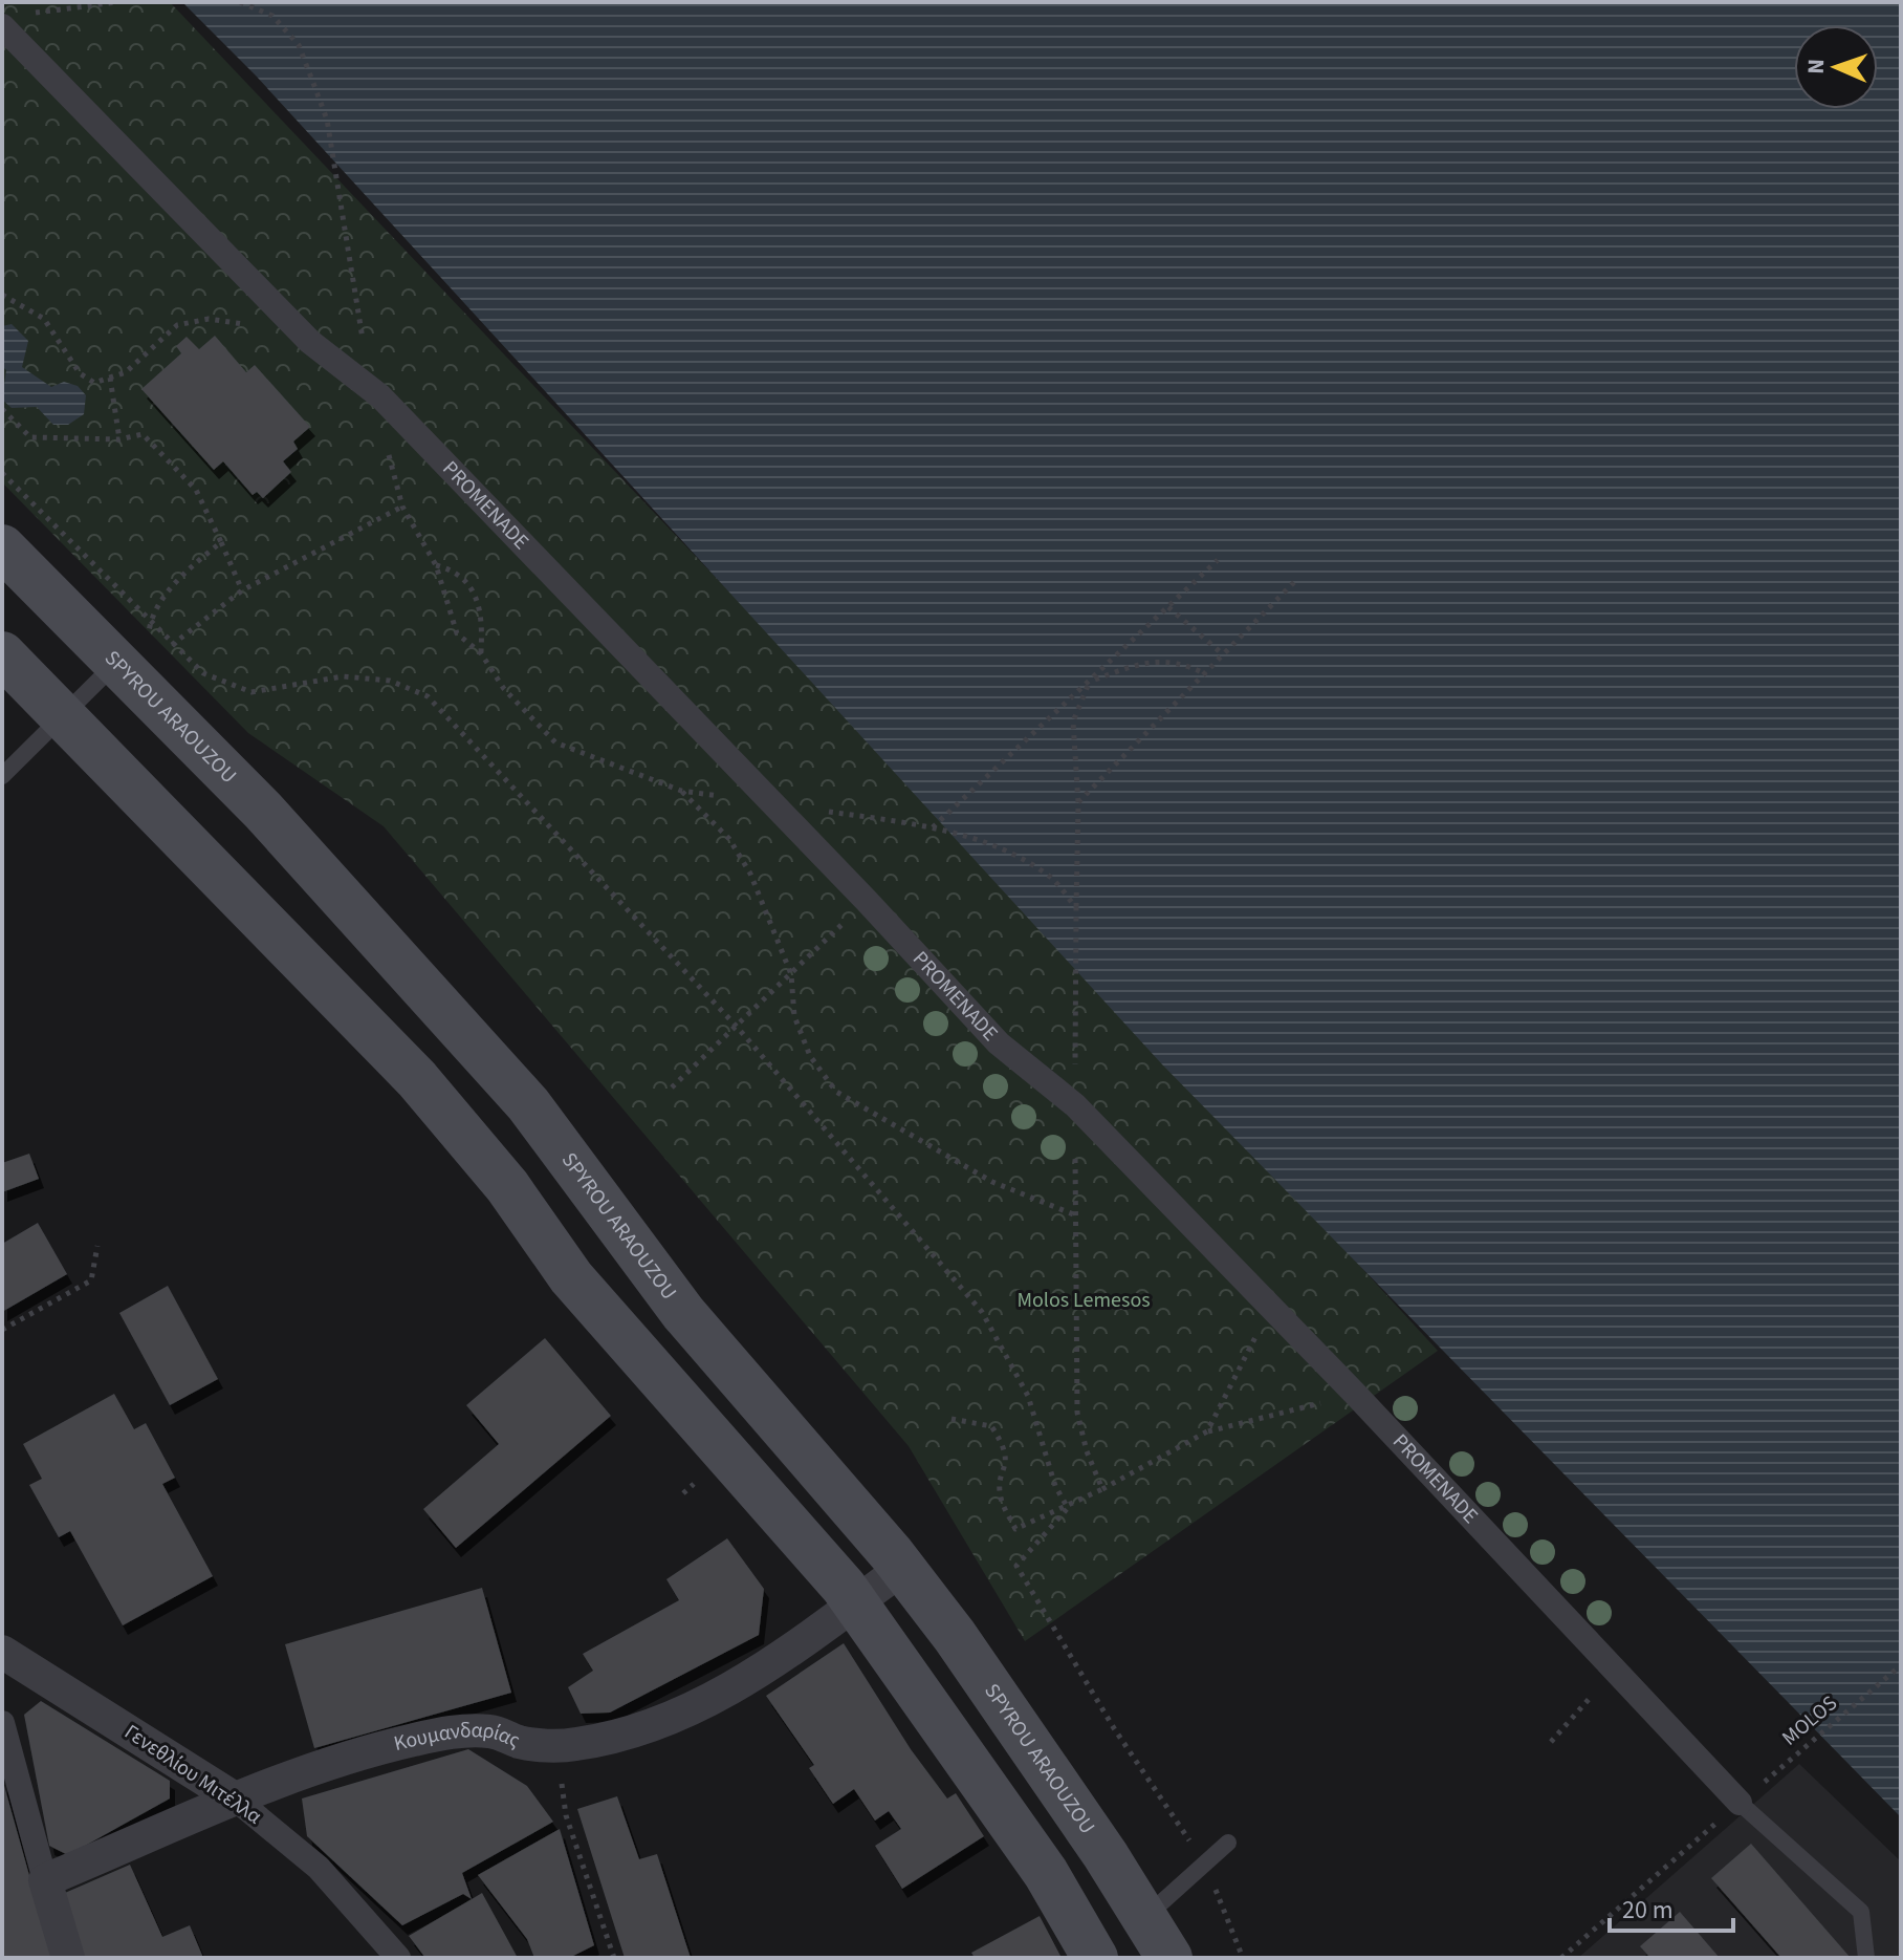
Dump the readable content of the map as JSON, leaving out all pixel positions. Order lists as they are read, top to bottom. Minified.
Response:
{"streets":{"main road":["SPYROU ARAOUZOU"],"street":["PROMENADE","Κουμανδαρίας","Γενεθλίου Μιτέλλα"],"path":["MOLOS"]},"crossings":[["PROMENADE","MOLOS"],["SPYROU ARAOUZOU","Κουμανδαρίας"],["Κουμανδαρίας","Γενεθλίου Μιτέλλα"]],"parks":["Molos Lemesos"],"scale_bar":"20 m","north":"left"}
